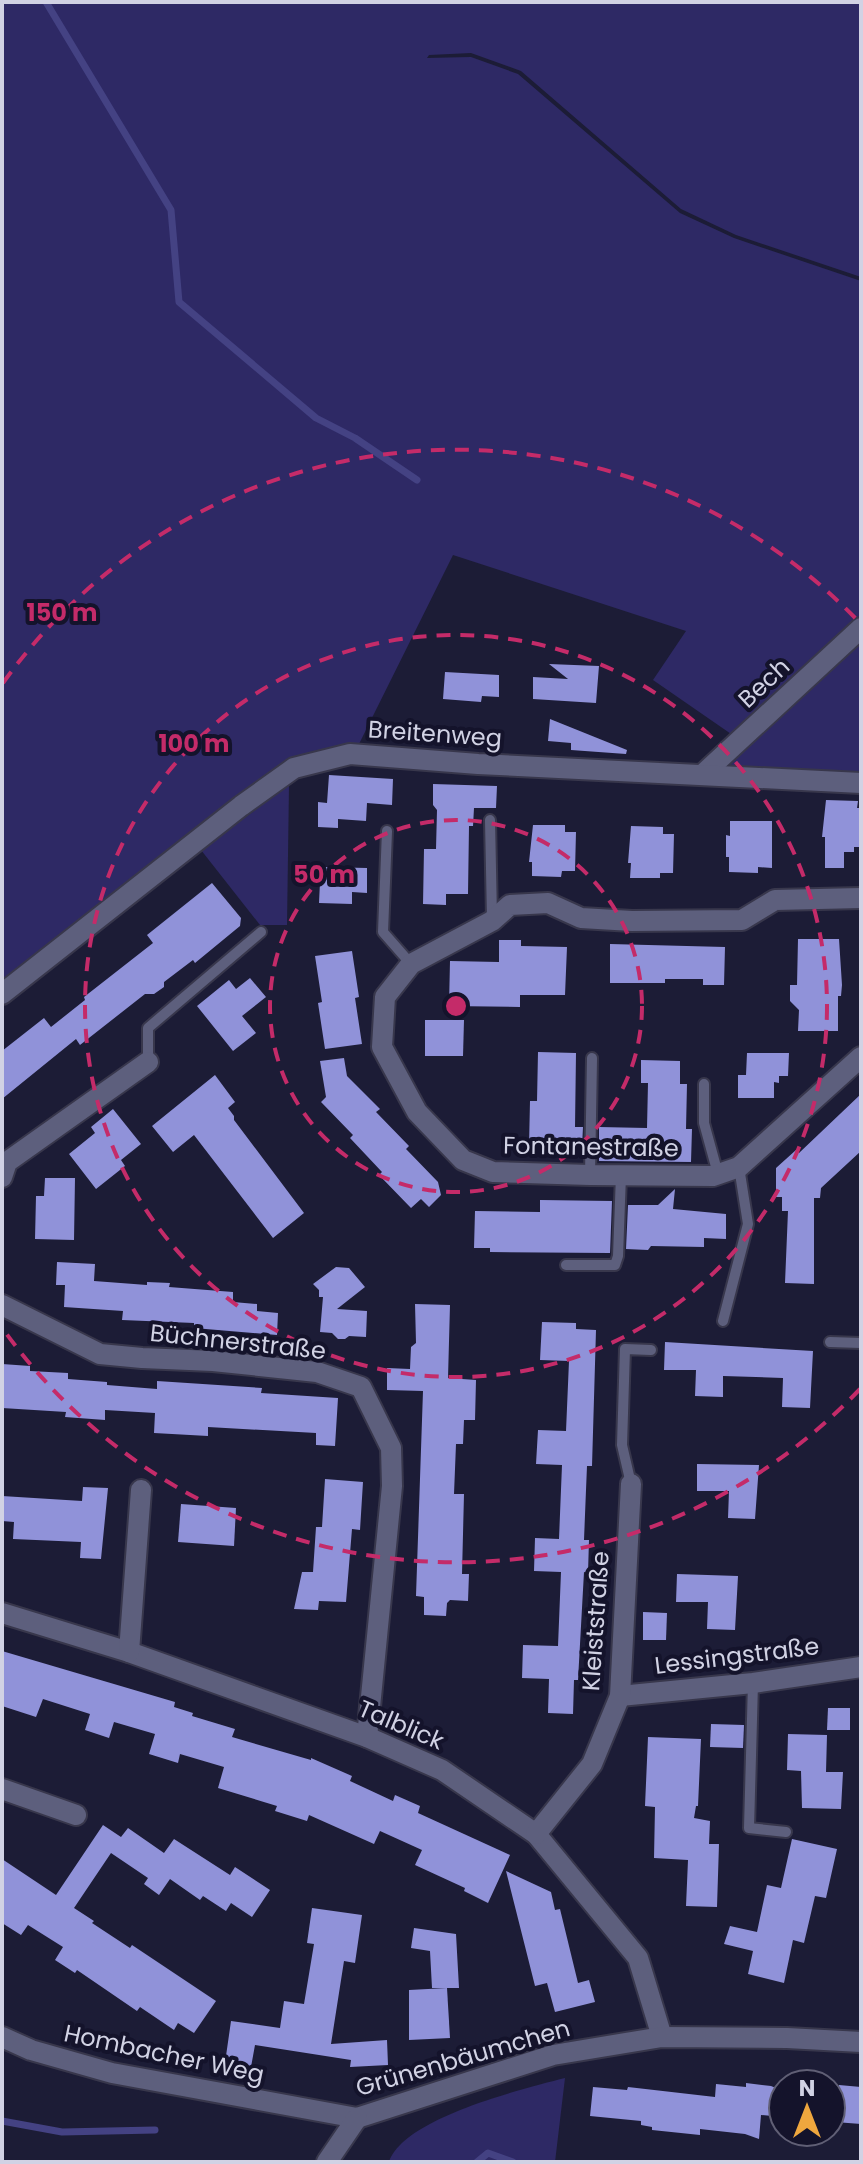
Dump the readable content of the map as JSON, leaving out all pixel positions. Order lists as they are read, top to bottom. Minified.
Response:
{"streets":{"street":["Bech","Breitenweg","Fontanestraße","Büchnerstraße","Kleiststraße","Lessingstraße","Talblick","Hombacher Weg","Grünenbäumchen"]},"crossings":[["Bech","Breitenweg"],["Büchnerstraße","Talblick"],["Kleiststraße","Lessingstraße"],["Kleiststraße","Talblick"],["Talblick","Grünenbäumchen"],["Hombacher Weg","Grünenbäumchen"]],"north":"top","rings":["150 m","100 m","50 m"]}
